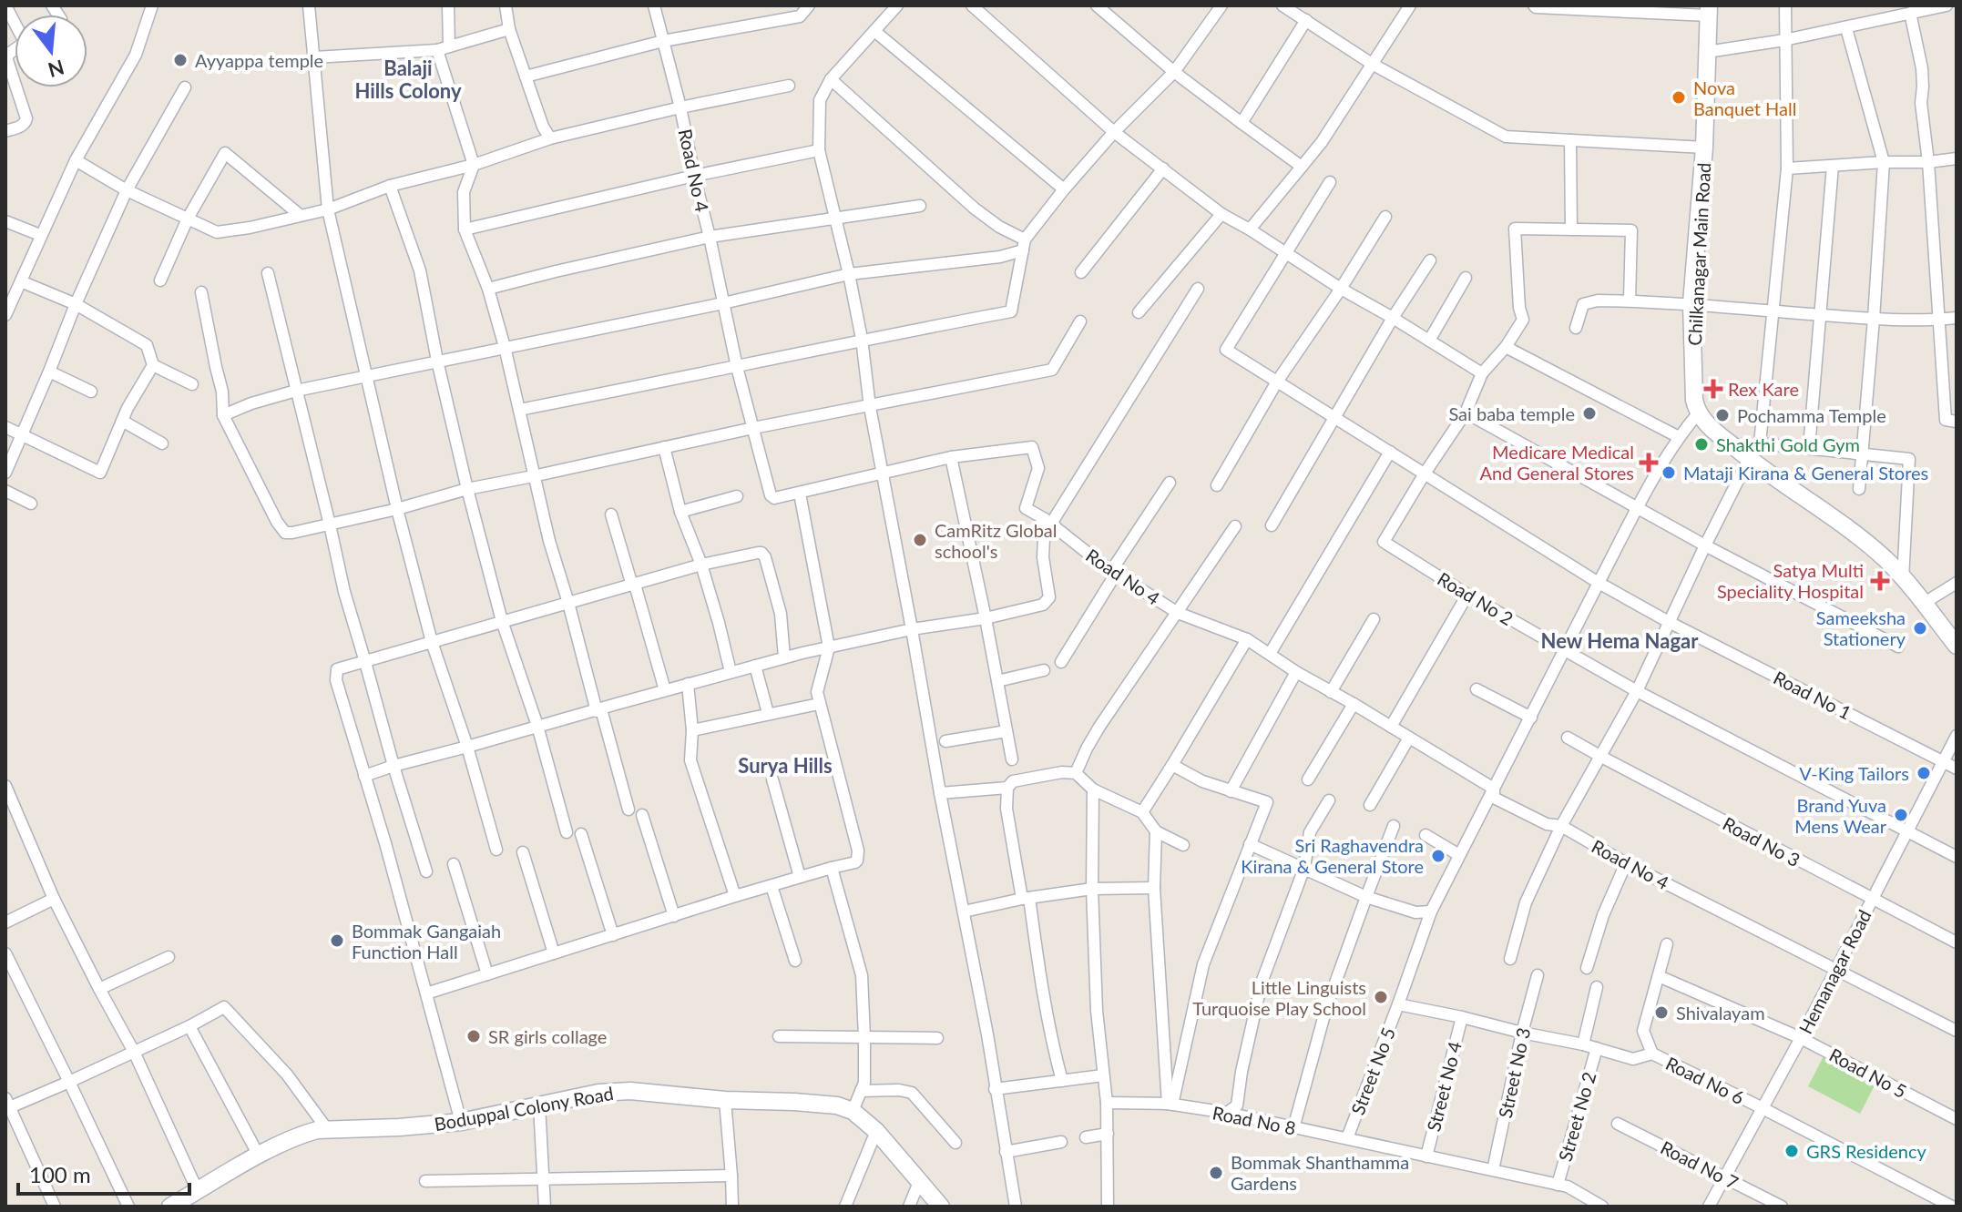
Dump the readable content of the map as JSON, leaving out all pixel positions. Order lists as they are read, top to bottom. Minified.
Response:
{"streets":{"street":["Road No 4","Chilkanagar Main Road","Road No 2","Road No 1","Road No 3","Hemanagar Road","Street No 5","Street No 3","Road No 5","Road No 6","Street No 4","Boduppal Colony Road","Street No 2","Road No 8","Road No 7"]},"crossings":[["Road No 4","Hemanagar Road"],["Road No 4","Street No 5"],["Chilkanagar Main Road","Street No 5"],["Road No 2","Road No 1"],["Road No 2","Hemanagar Road"],["Road No 2","Street No 5"],["Road No 1","Hemanagar Road"],["Road No 1","Street No 5"],["Road No 3","Hemanagar Road"],["Hemanagar Road","Road No 5"],["Hemanagar Road","Road No 6"],["Hemanagar Road","Road No 7"],["Street No 5","Road No 6"],["Street No 5","Road No 8"],["Street No 3","Road No 6"],["Street No 3","Road No 8"],["Road No 6","Street No 4"],["Road No 6","Street No 2"],["Street No 4","Road No 8"],["Street No 2","Road No 8"]],"districts":["Balaji Hills Colony","New Hema Nagar","Surya Hills"],"places":{"other":["Ayyappa temple","Nova Banquet Hall","Sai baba temple","Pochamma Temple","Shakthi Gold Gym","Mataji Kirana & General Stores","CamRitz Global school's","Sameeksha Stationery","V-King Tailors","Brand Yuva Mens Wear","Sri Raghavendra Kirana & General Store","Bommak Gangaiah Function Hall","Little Linguists Turquoise Play School","Shivalayam","SR girls collage","GRS Residency","Bommak Shanthamma Gardens"],"health":["Rex Kare","Medicare Medical And General Stores","Satya Multi Speciality Hospital"]},"scale_bar":"100 m","north":"bottom"}
